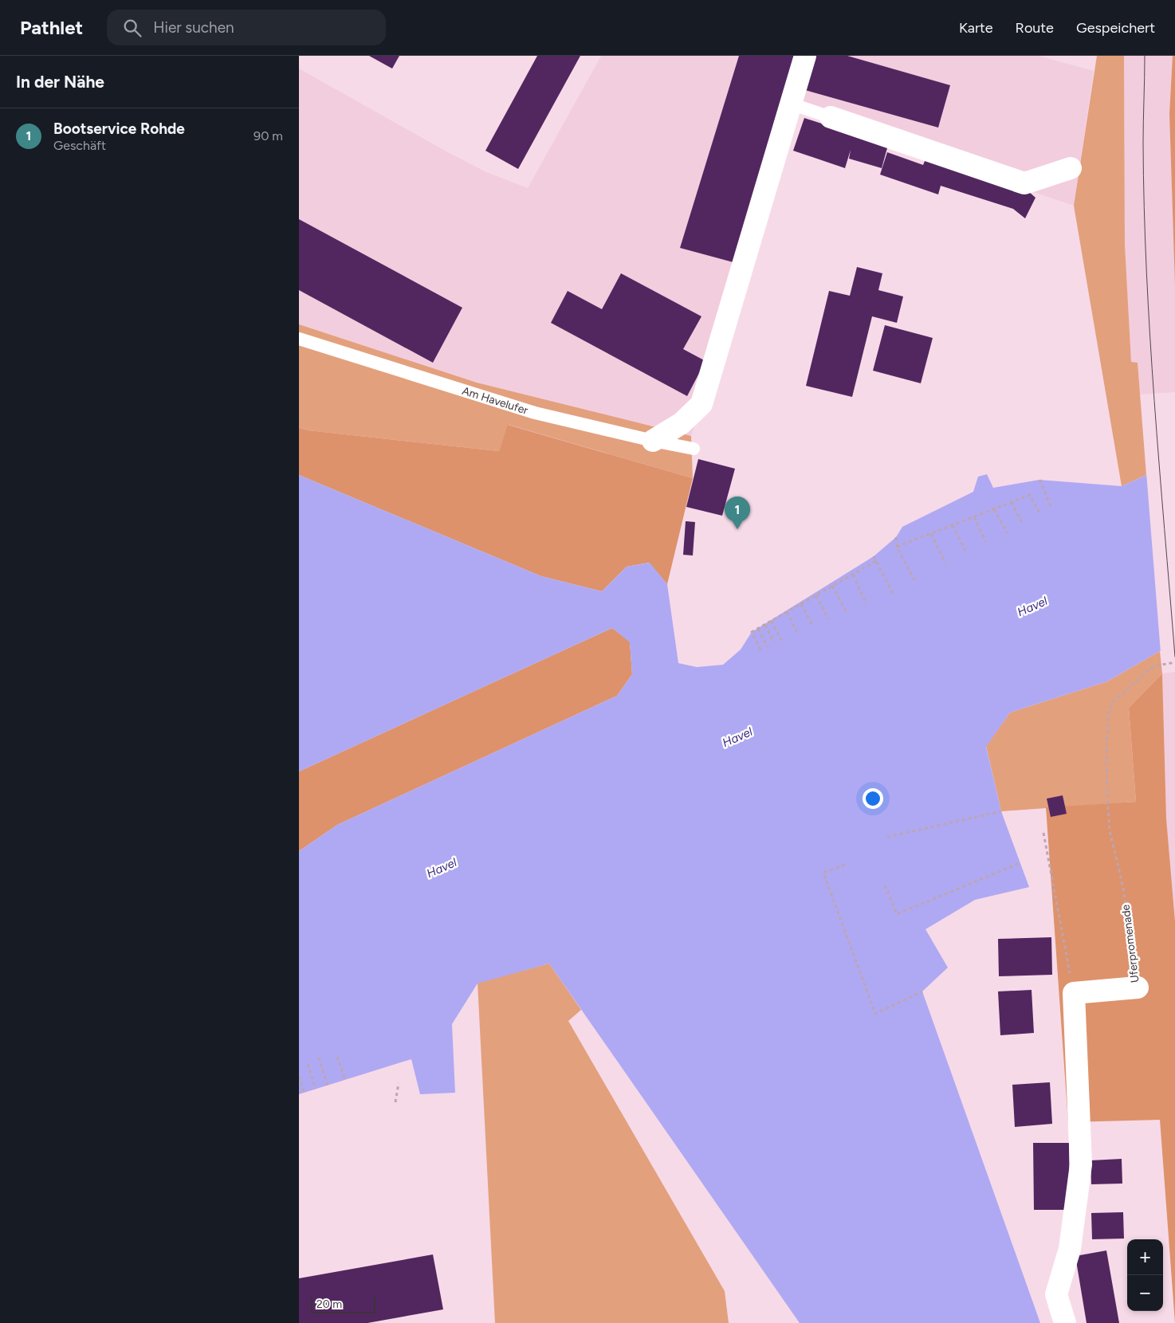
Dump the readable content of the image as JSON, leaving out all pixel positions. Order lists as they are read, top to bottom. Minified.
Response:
{"streets":{"street":["Uferpromenade"],"lane":["Am Havelufer"]},"water":["Havel"],"scale_bar":"20 m","page":{"header":"Pathlet","search":"Hier suchen","nav":["Karte","Route","Gespeichert"],"heading":"In der Nähe","list":[{"mark":"1","name":"Bootservice Rohde","note":"Geschäft","value":"90 m"}],"pins":"1","map_buttons":["+","−"],"scale":"20 m"}}
